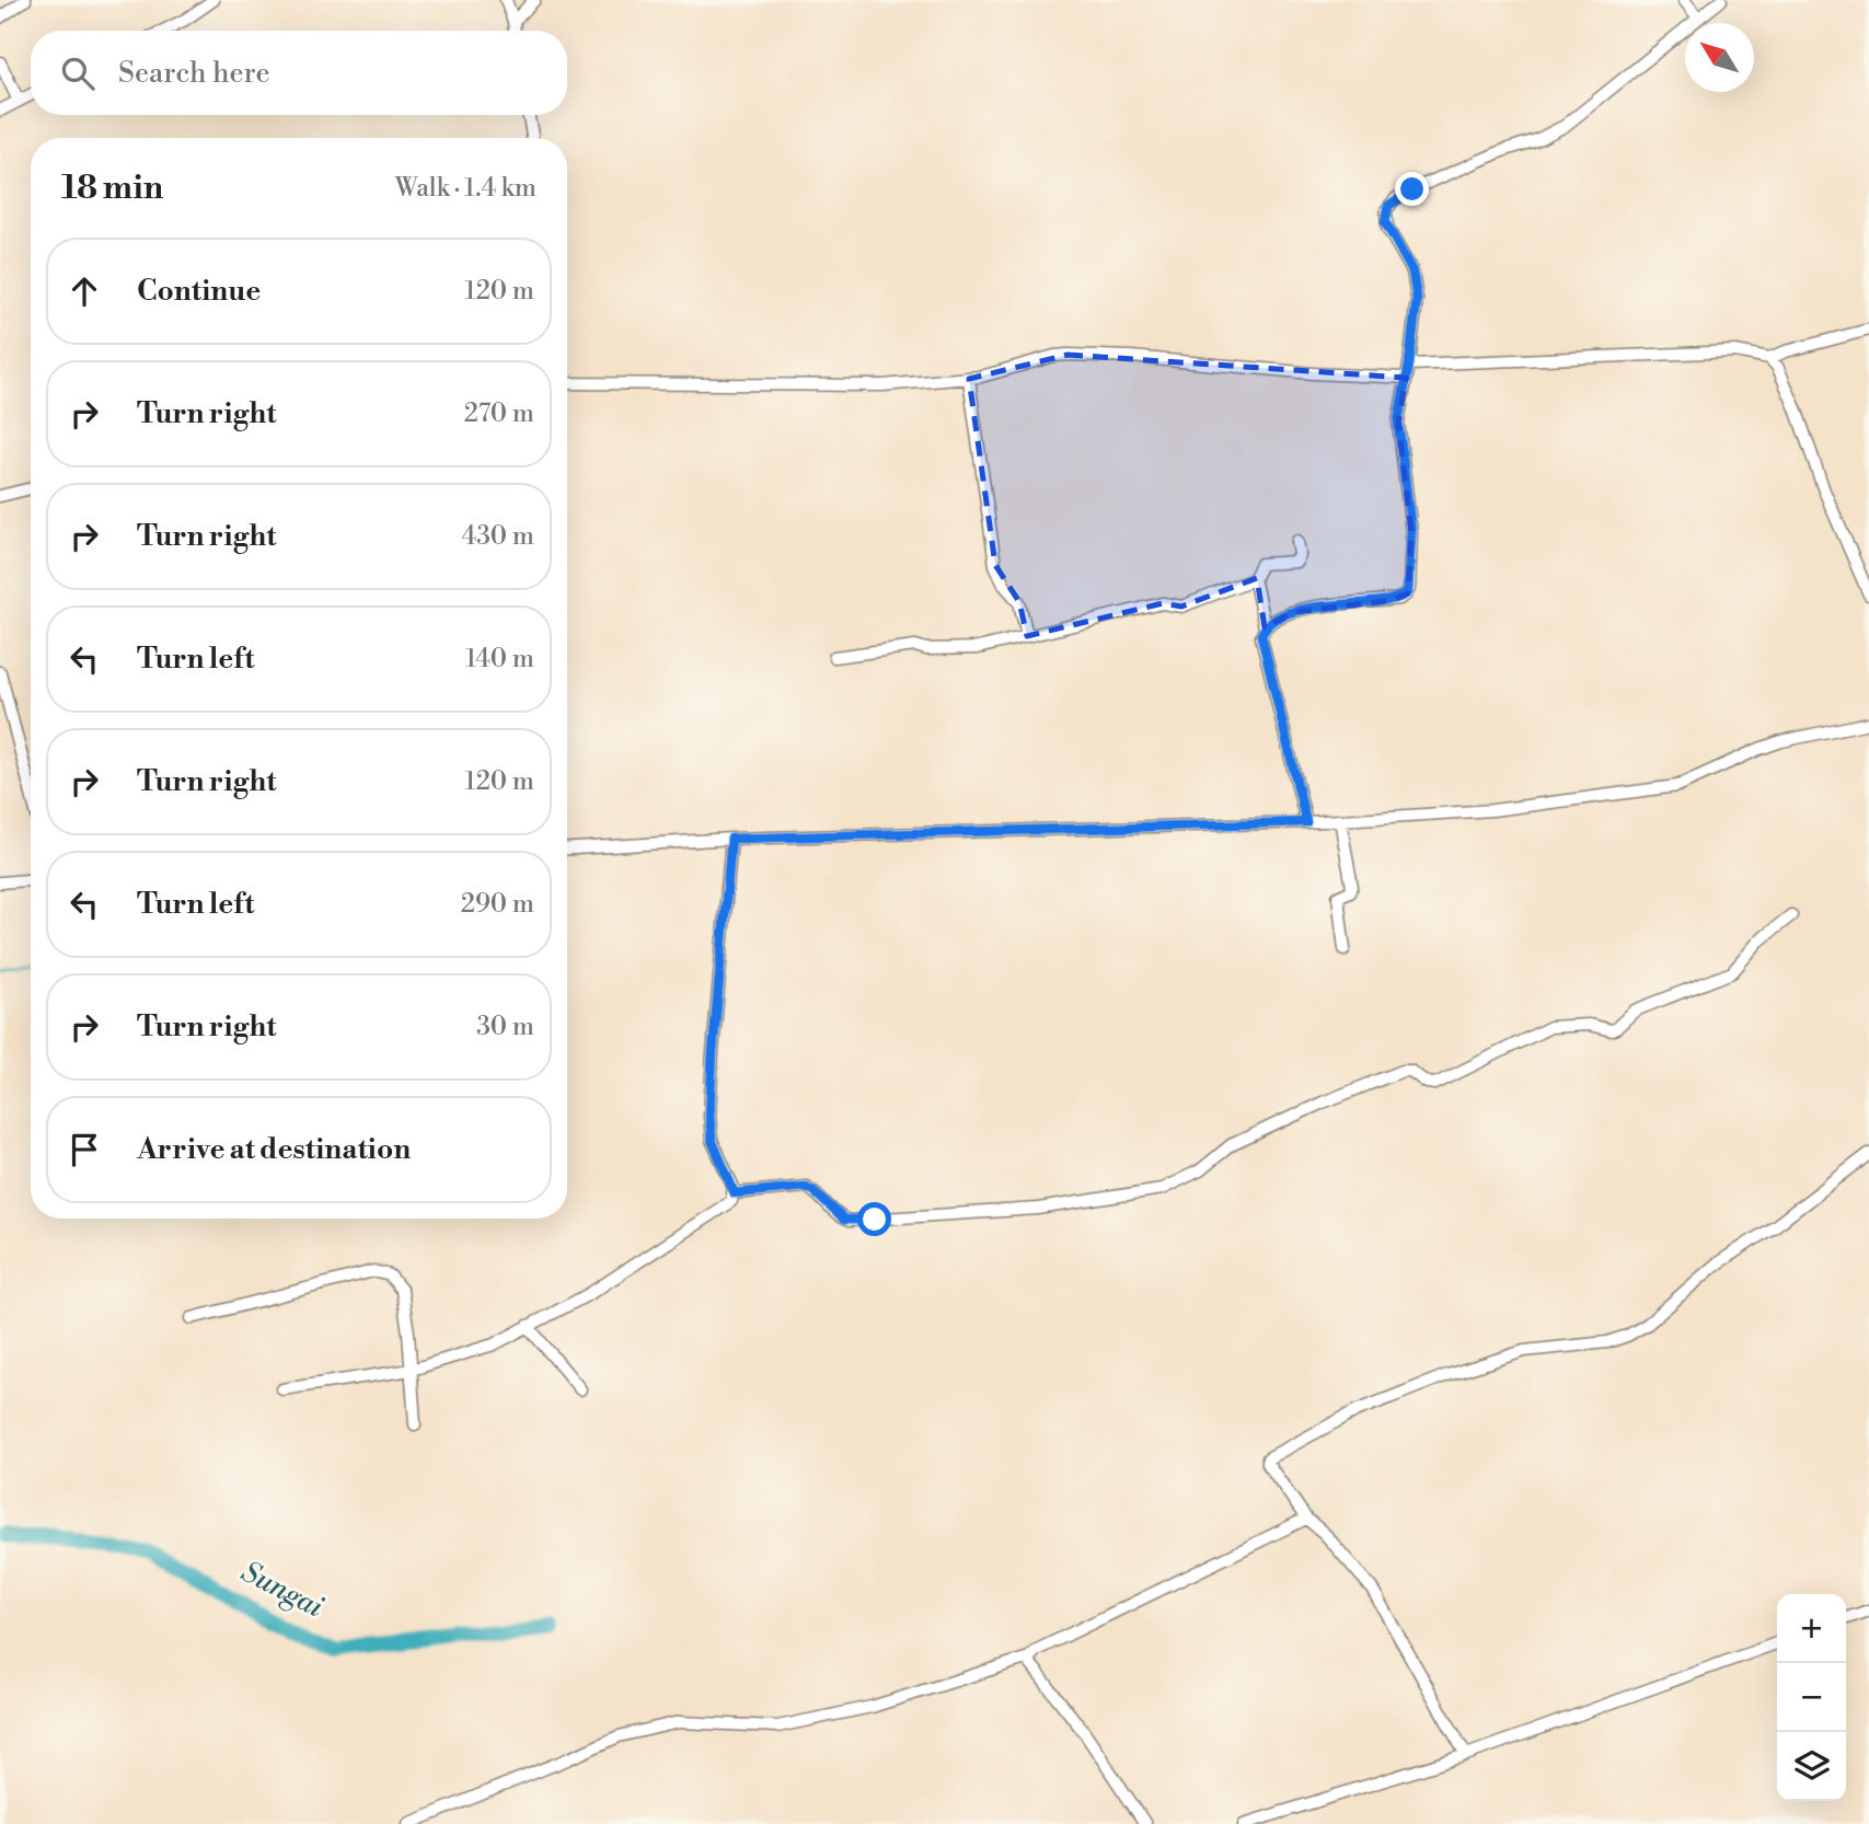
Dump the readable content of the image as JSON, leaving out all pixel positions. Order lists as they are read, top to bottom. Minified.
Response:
{"water":["Sungai"],"north":"top left","page":{"search":"Search here","heading":["18 min","Walk · 1.4 km"],"list":[["Continue","120 m"],["Turn right","270 m"],["Turn right","430 m"],["Turn left","140 m"],["Turn right","120 m"],["Turn left","290 m"],["Turn right","30 m"],"Arrive at destination"],"map_buttons":["+","−"]}}
